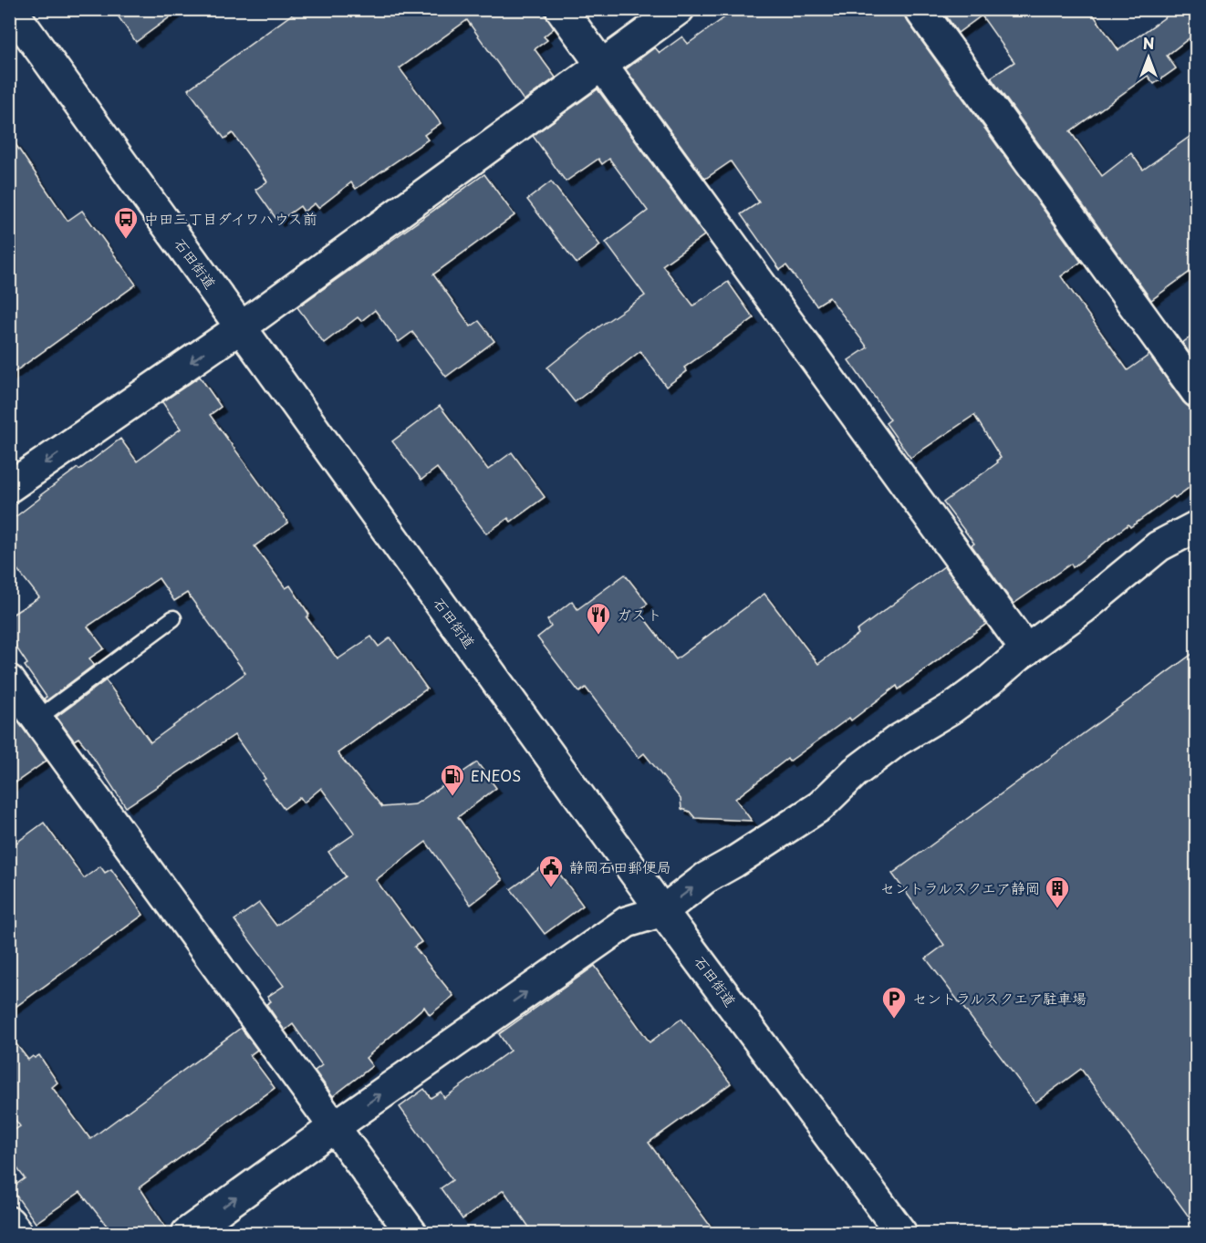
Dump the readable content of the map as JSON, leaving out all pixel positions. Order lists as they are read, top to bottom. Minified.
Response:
{"streets":{"street":["石田街道"]},"places":{"bus stop":["中田三丁目ダイワハウス前"],"restaurant":["ガスト"],"fuel station":["ENEOS"],"public building":["静岡石田郵便局"],"building":["セントラルスクエア静岡"],"parking":["セントラルスクエア駐車場"]},"north":"top"}
